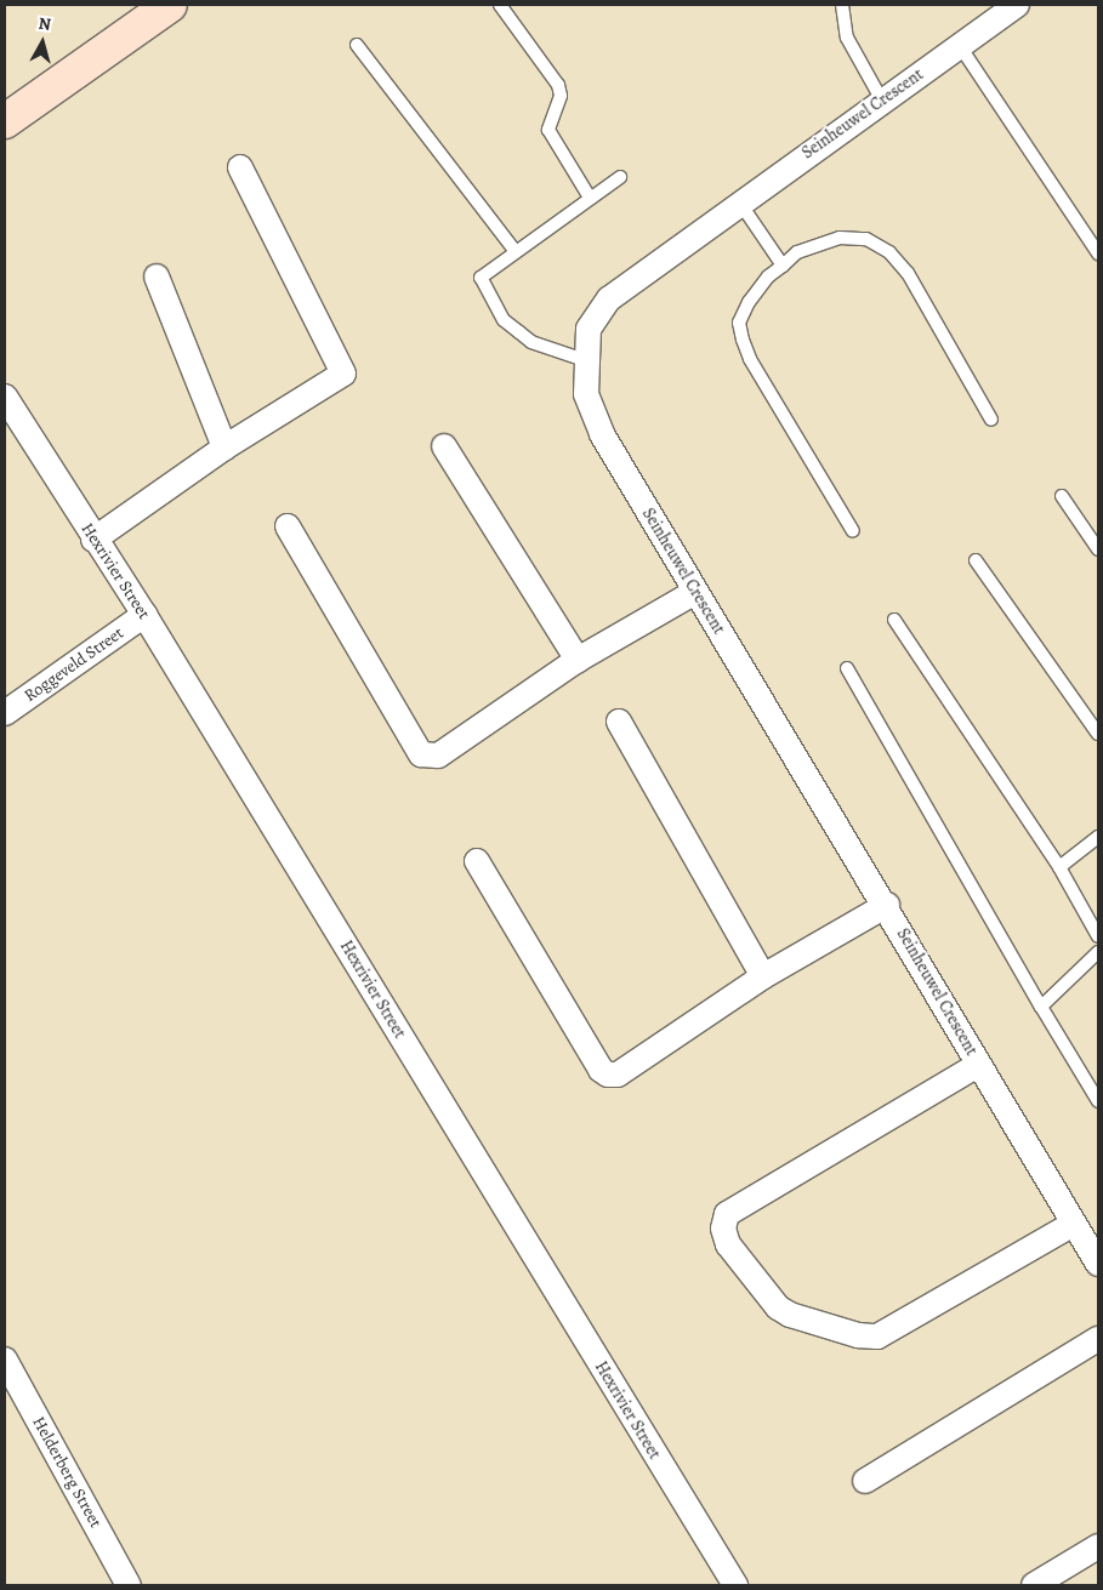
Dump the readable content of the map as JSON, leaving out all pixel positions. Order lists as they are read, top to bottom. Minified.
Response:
{"streets":{"street":["Seinheuwel Crescent","Hexrivier Street","Roggeveld Street","Helderberg Street"]},"crossings":[["Hexrivier Street","Roggeveld Street"]],"north":"top"}
